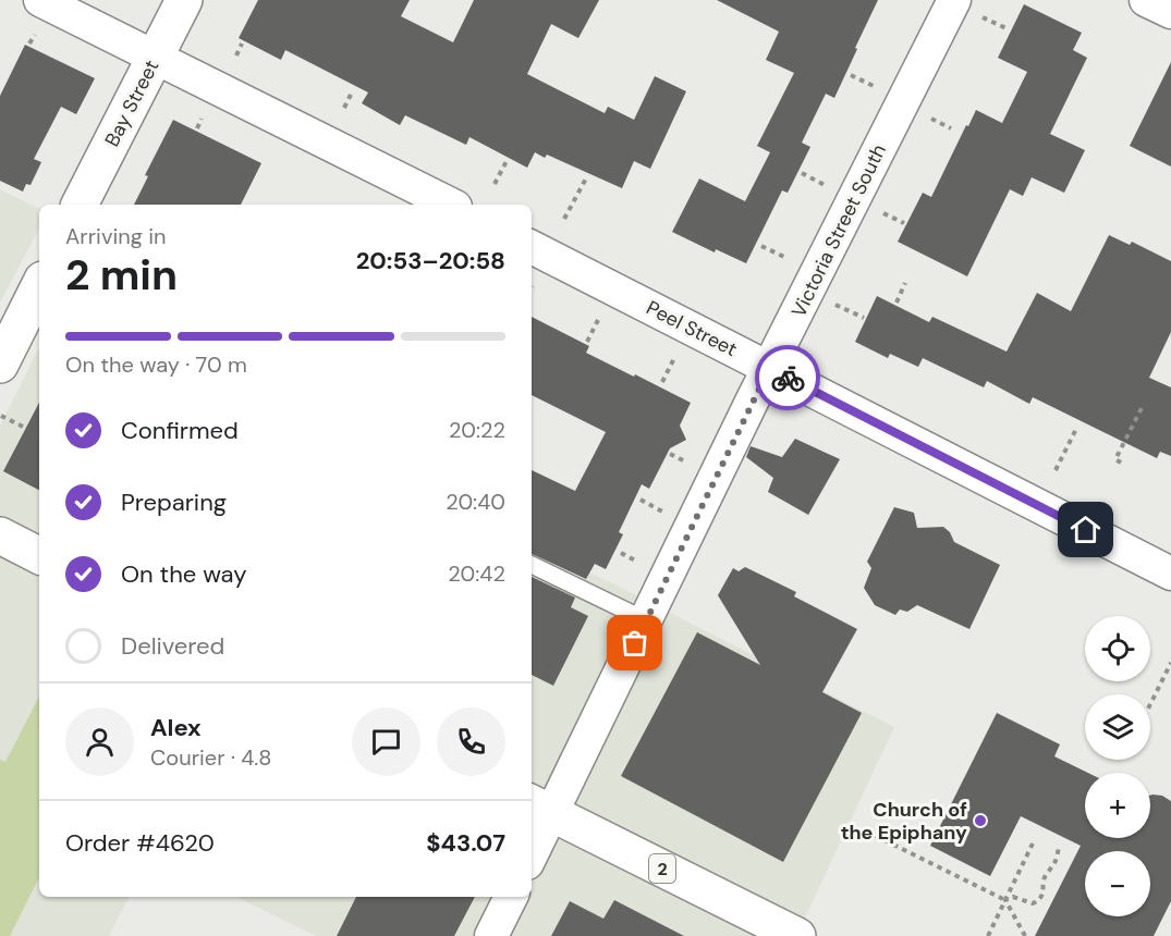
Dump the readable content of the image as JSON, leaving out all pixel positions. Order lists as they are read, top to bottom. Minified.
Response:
{"streets":{"street":["Bay Street","Victoria Street South","Peel Street","2"]},"crossings":[["Victoria Street South","Peel Street"],["Victoria Street South","2"]],"places":["Church of the Epiphany"],"page":{"heading":["2 min","Arriving in","20:53–20:58"],"panel":["Alex","Courier · 4.8","Order #4620","$43.07"],"bar":"On the way · 70 m","list":[["Confirmed","20:22"],["Preparing","20:40"],["On the way","20:42"],"Delivered"],"map_buttons":["+","−"]}}
